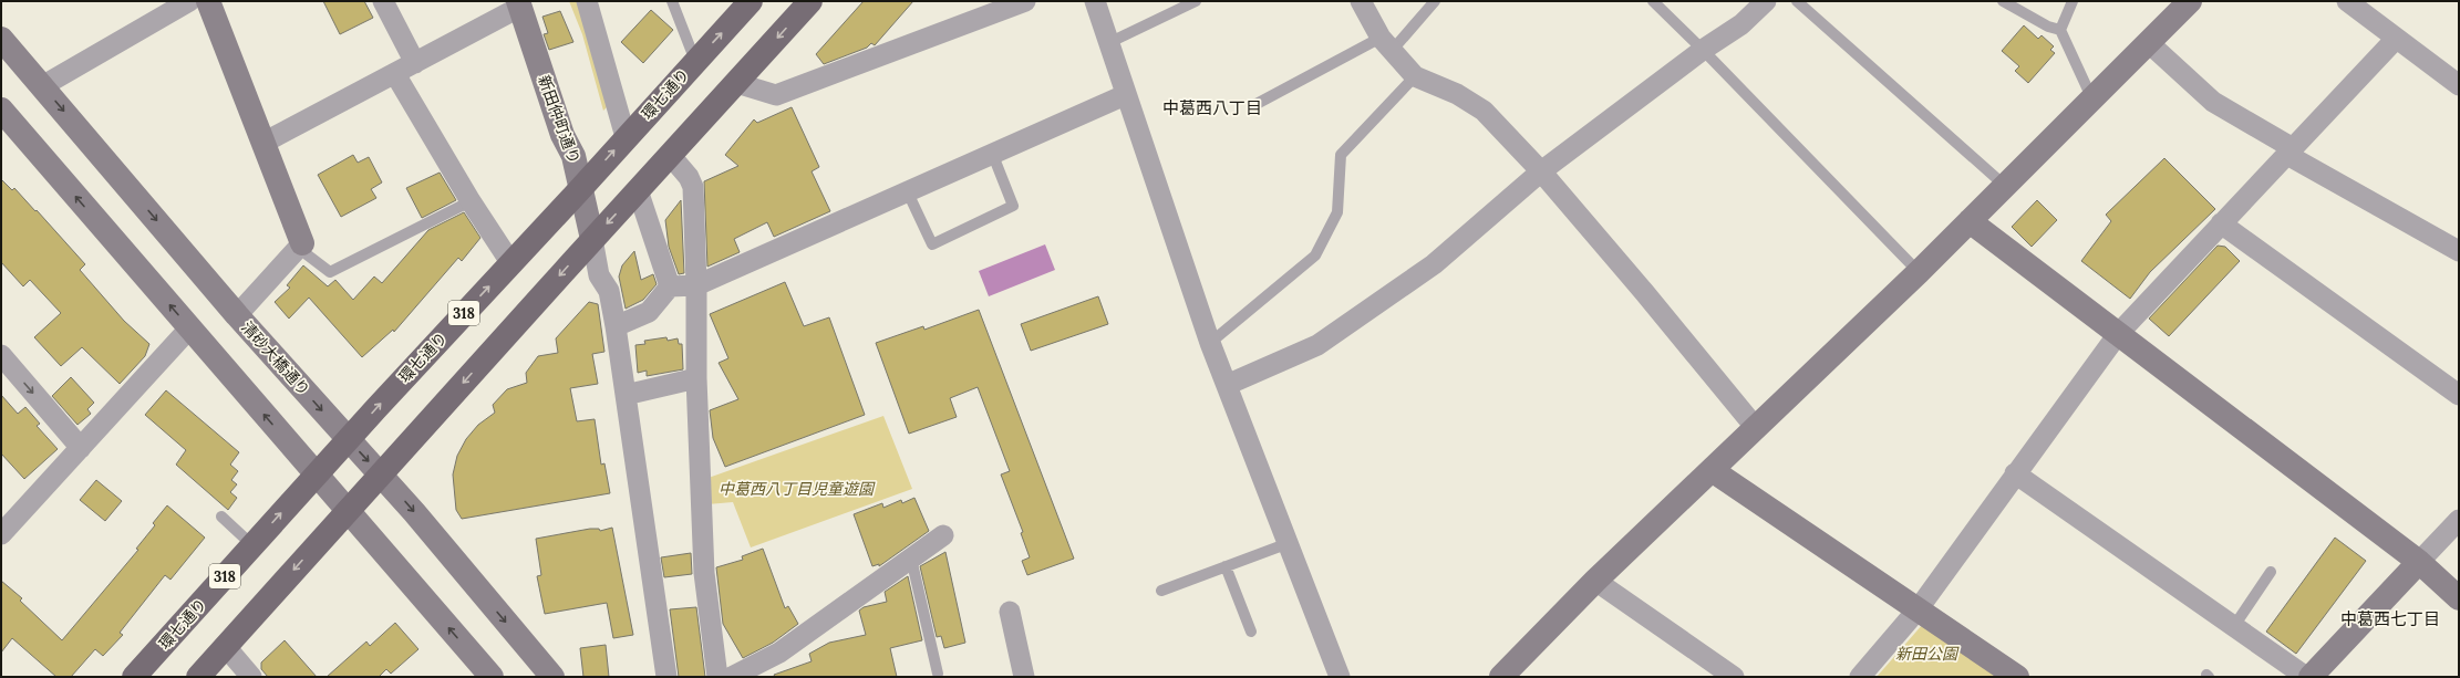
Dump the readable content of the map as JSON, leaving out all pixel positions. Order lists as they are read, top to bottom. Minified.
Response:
{"streets":{"main road":["環七通り","318"],"street":["新田仲町通り","清砂大橋通り"]},"crossings":[["環七通り","新田仲町通り"],["環七通り","清砂大橋通り"]],"districts":["中葛西八丁目","中葛西七丁目"],"parks":["中葛西八丁目児童遊園","新田公園"]}
